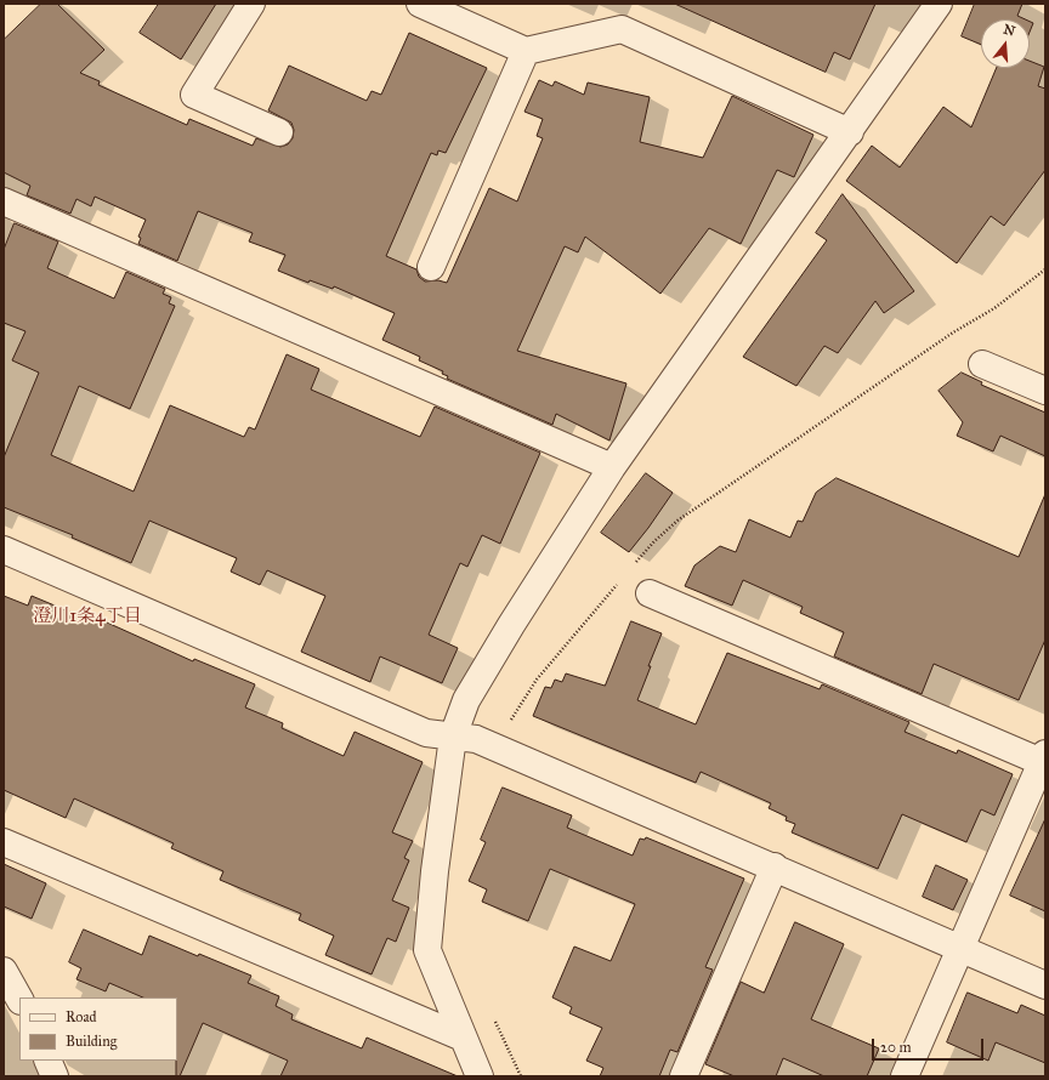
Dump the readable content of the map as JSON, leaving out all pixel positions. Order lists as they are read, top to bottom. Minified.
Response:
{"districts":["澄川1条4丁目"],"legend":["Road","Building"],"scale_bar":"20 m","north":"top"}
